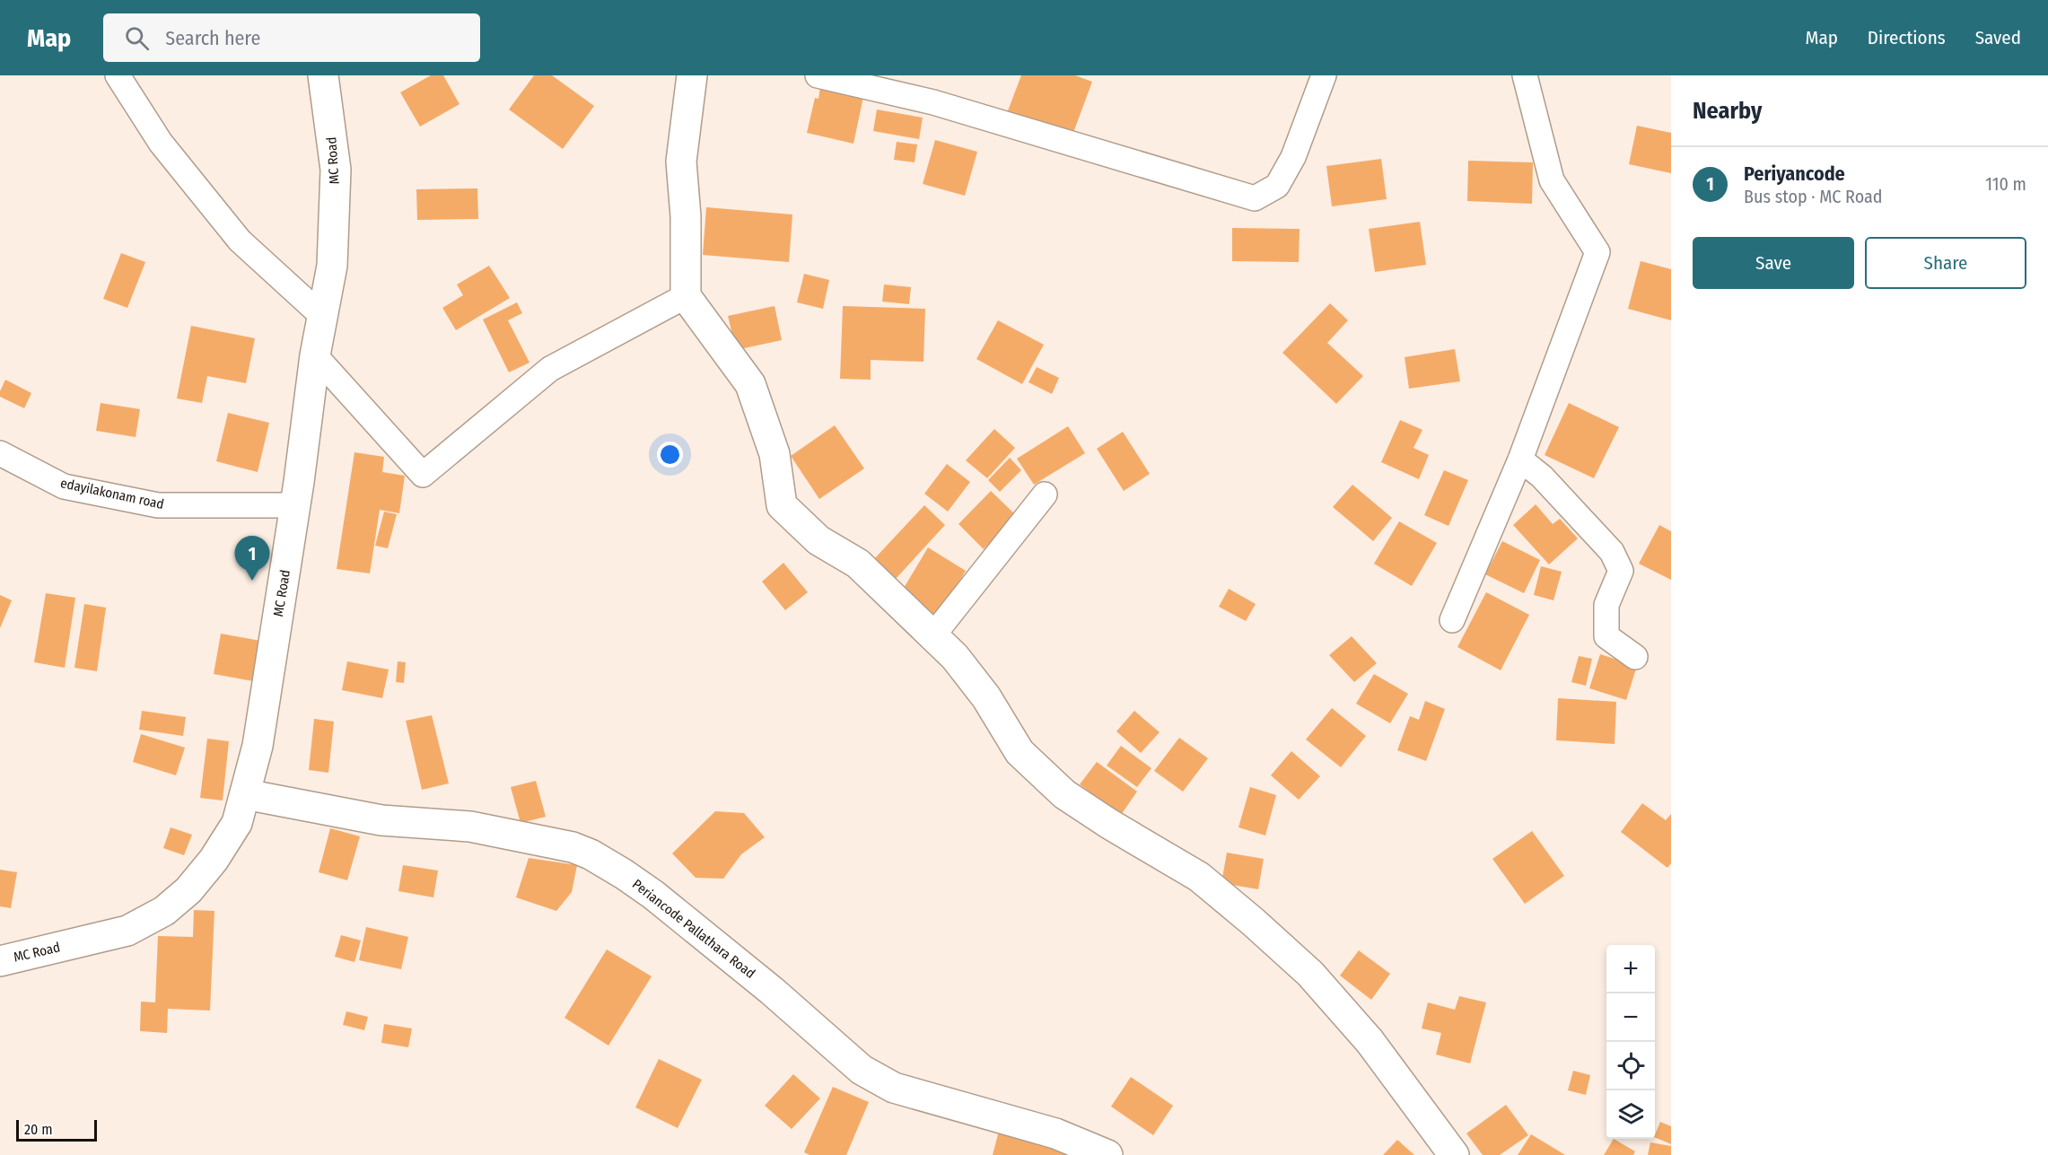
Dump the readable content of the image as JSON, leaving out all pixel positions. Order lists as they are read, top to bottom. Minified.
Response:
{"streets":{"main road":["MC Road","Periancode Pallathara Road"],"street":["edayilakonam road"]},"crossings":[["MC Road","edayilakonam road"],["MC Road","Periancode Pallathara Road"]],"scale_bar":"20 m","page":{"header":"Map","search":"Search here","nav":["Map","Directions","Saved"],"heading":"Nearby","list":[{"mark":"1","name":"Periyancode","note":"Bus stop · MC Road","value":"110 m"}],"buttons":["Save","Share"],"pins":"1","map_buttons":["+","−"],"scale":"20 m"}}
